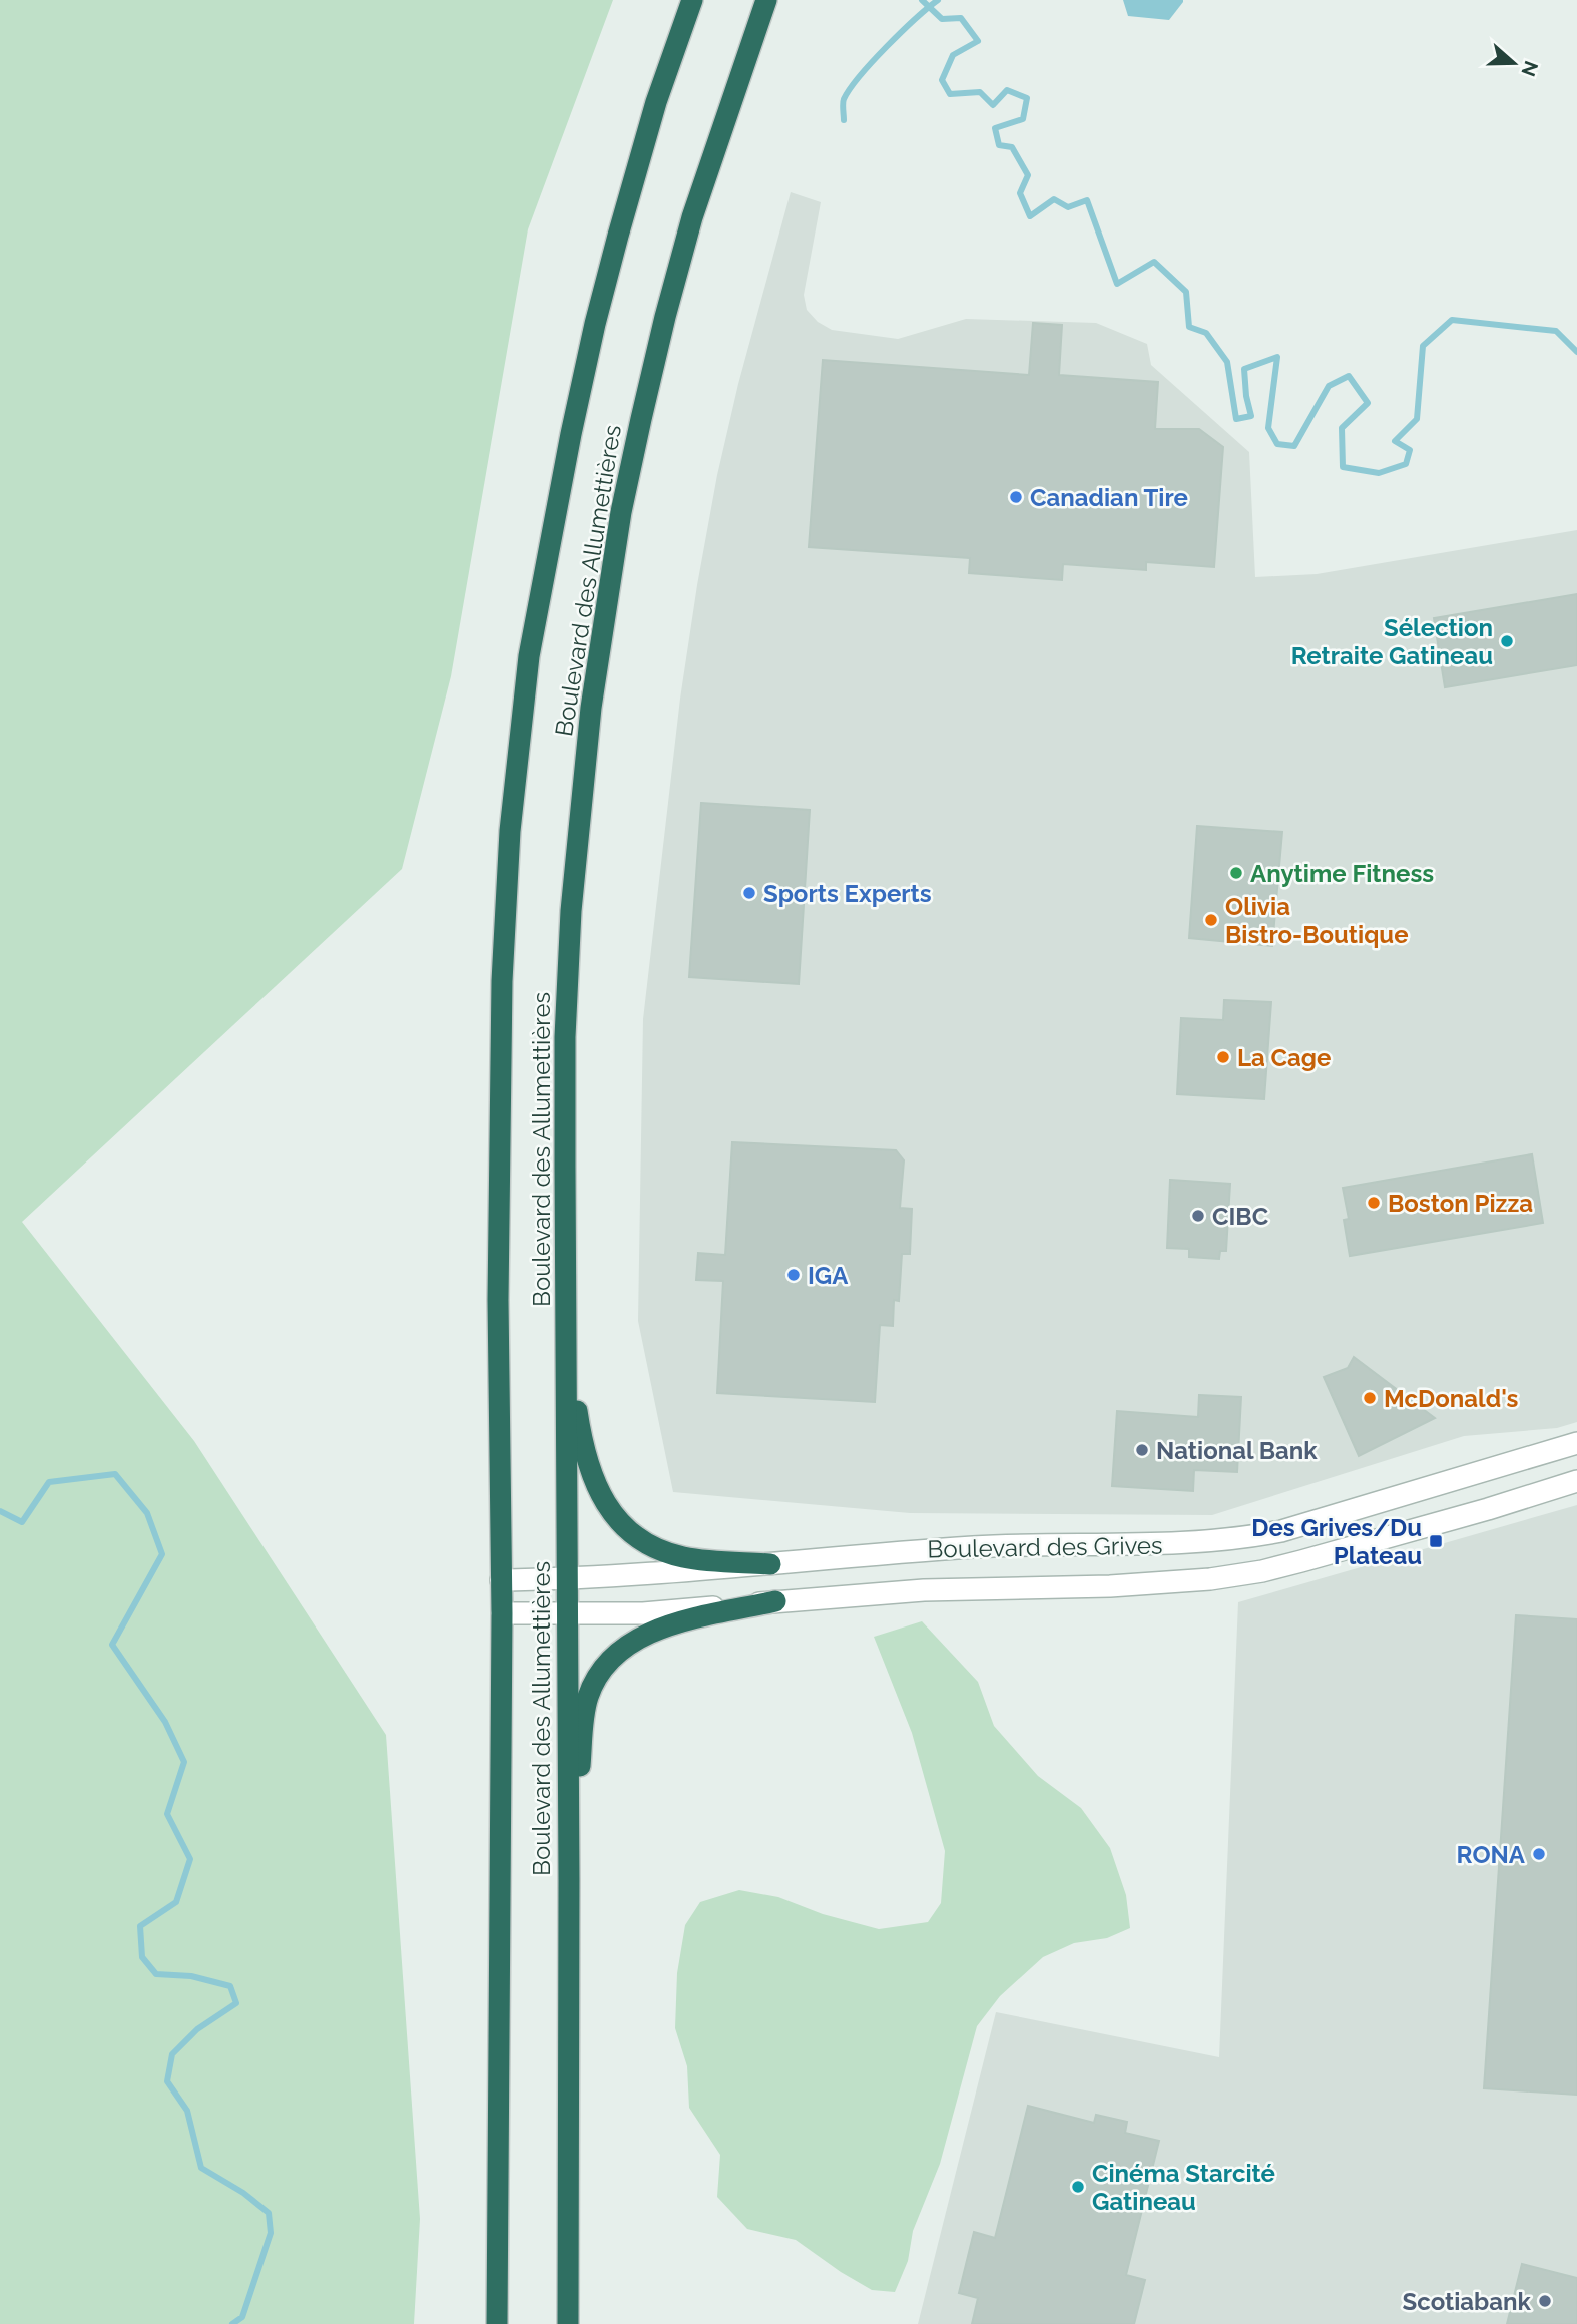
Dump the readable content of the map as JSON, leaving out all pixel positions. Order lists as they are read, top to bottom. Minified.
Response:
{"streets":{"highway":["Boulevard des Allumettières"],"street":["Boulevard des Grives"]},"crossings":[["Boulevard des Allumettières","Boulevard des Grives"]],"places":{"other":["Canadian Tire","Sélection Retraite Gatineau","Anytime Fitness","Sports Experts","Olivia Bistro-Boutique","La Cage","Boston Pizza","CIBC","IGA","McDonald's","National Bank","RONA","Cinéma Starcité Gatineau","Scotiabank"],"transit":["Des Grives/Du Plateau"]},"north":"right"}
